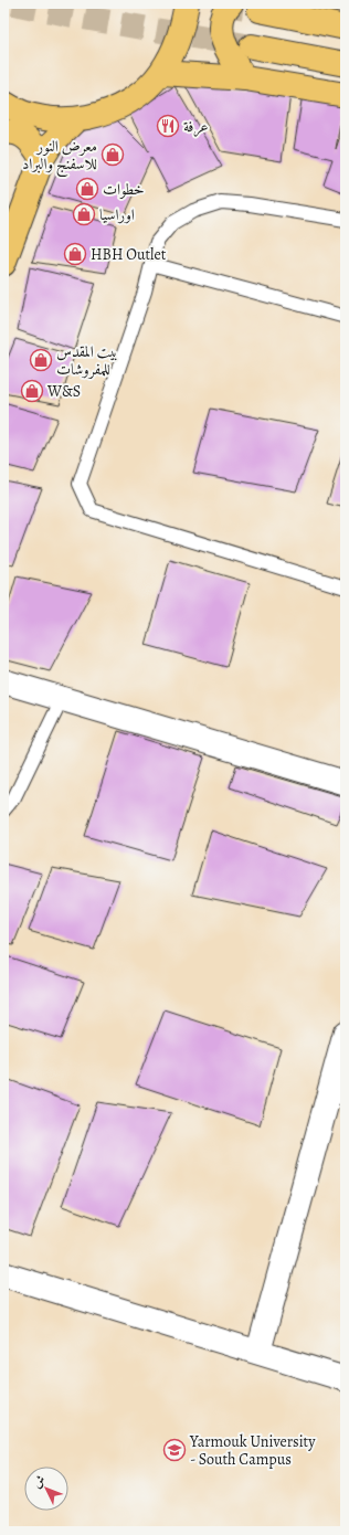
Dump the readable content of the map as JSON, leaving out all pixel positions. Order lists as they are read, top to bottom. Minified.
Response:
{"places":{"restaurant":["عرفة"],"shop":["معرض النور للاسفنج والبراد","خطوات","اوراسيا","HBH Outlet","بيت المقدس للمفروشات","W&S"],"school or university":["Yarmouk University - South Campus"]},"north":"top left"}
